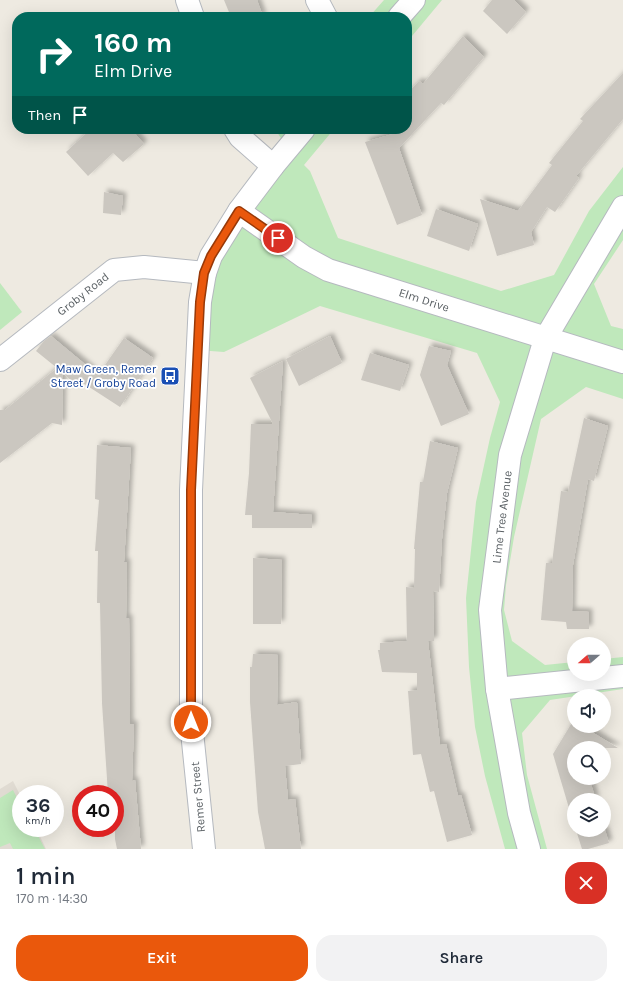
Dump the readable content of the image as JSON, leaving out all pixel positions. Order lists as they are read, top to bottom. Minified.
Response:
{"streets":{"street":["Groby Road","Elm Drive","Lime Tree Avenue","Remer Street"]},"crossings":[["Groby Road","Remer Street"],["Elm Drive","Lime Tree Avenue"],["Elm Drive","Remer Street"]],"places":{"bus stop":["Maw Green, Remer Street / Groby Road"]},"north":"left","page":{"turn":["160 m","Elm Drive"],"then":"Then","speed":"36 km/h","limit":"40","heading":["1 min","170 m · 14:30"],"buttons":["Exit","Share"]}}
